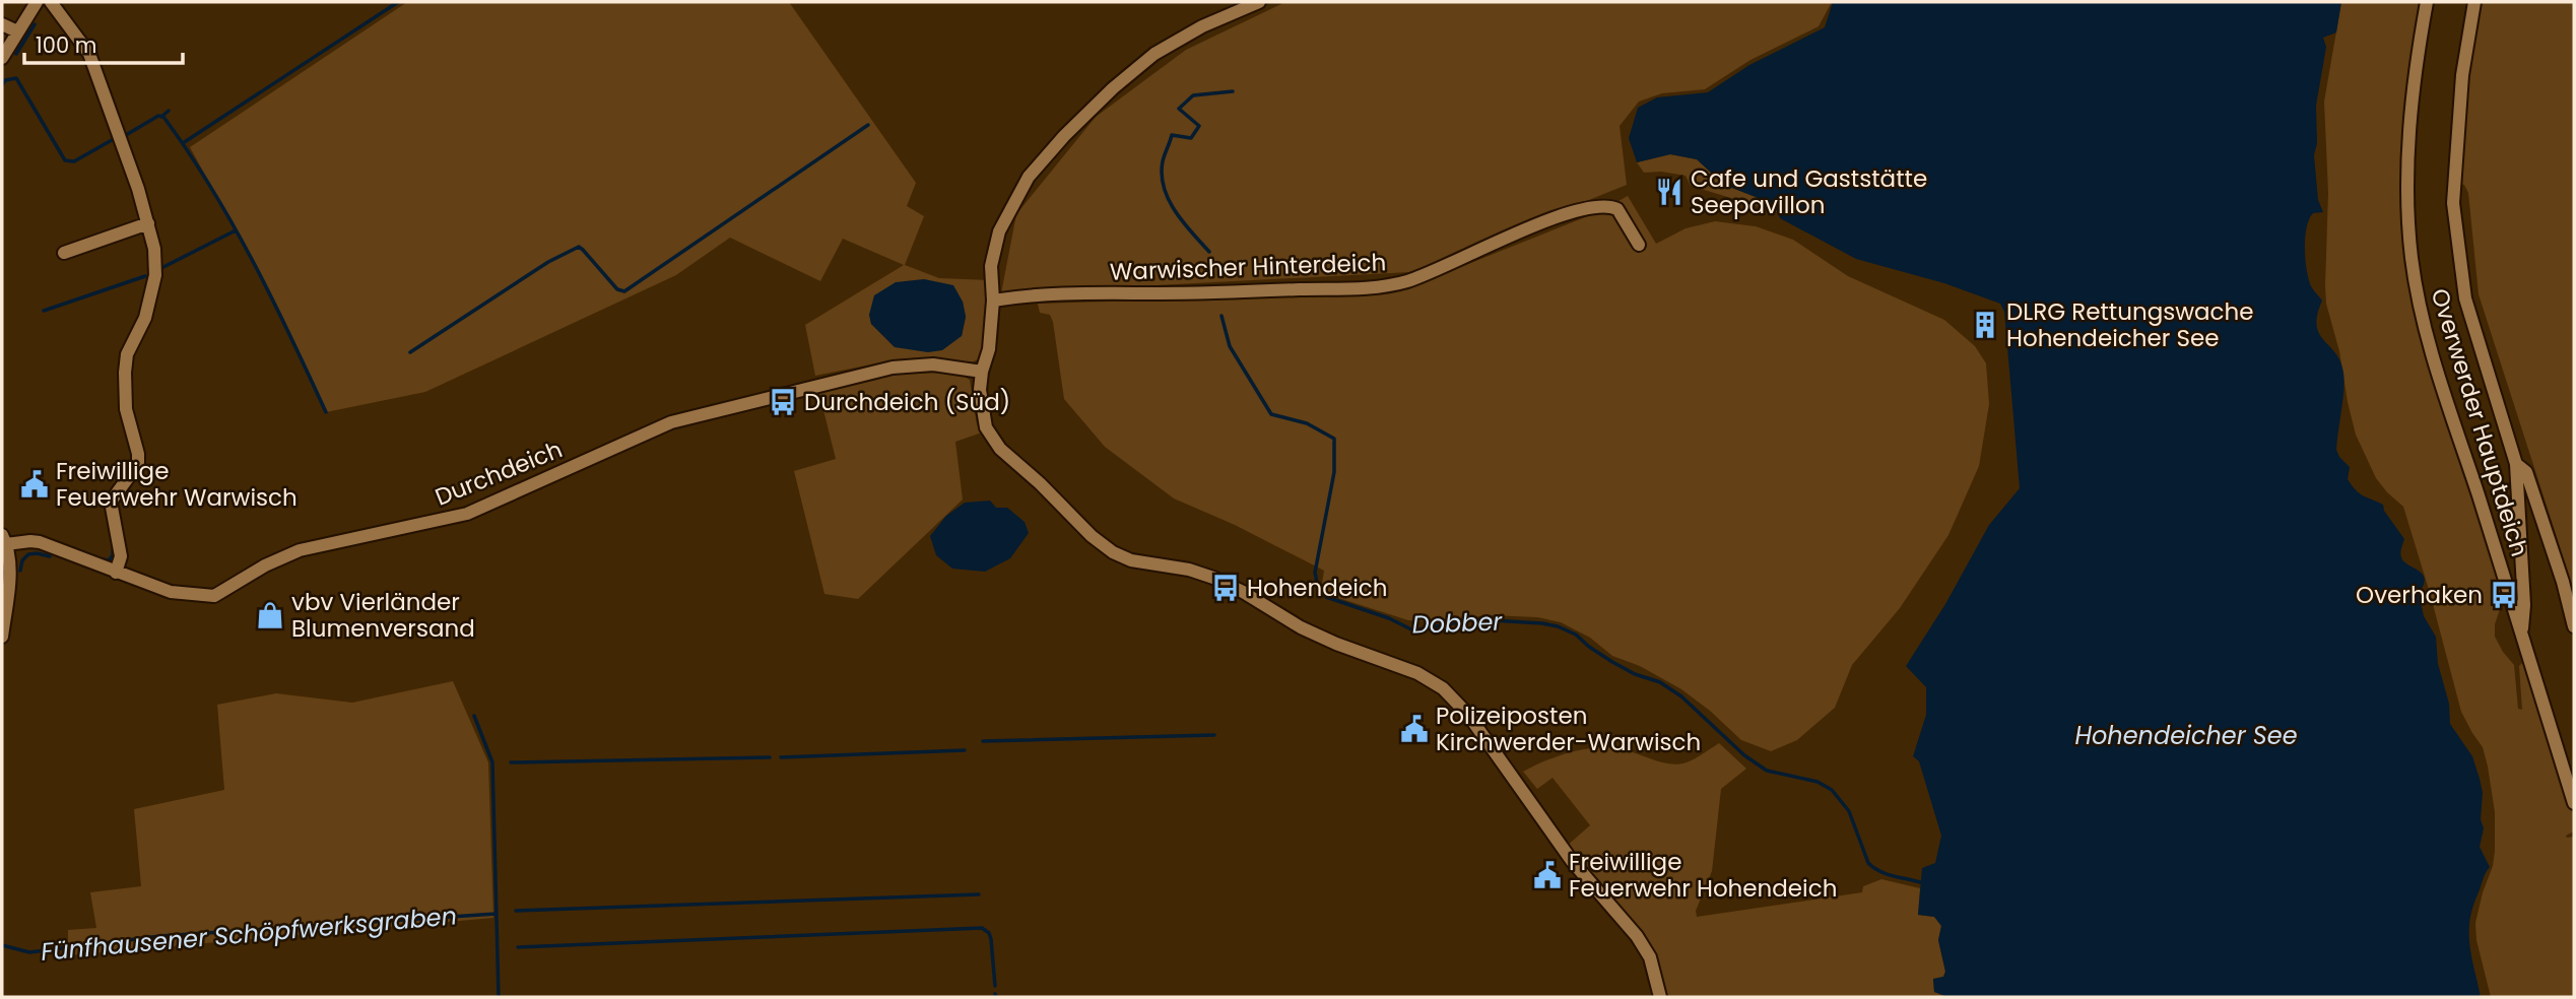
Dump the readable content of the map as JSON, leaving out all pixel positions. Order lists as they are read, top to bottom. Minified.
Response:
{"streets":{"street":["Warwischer Hinterdeich","Overwerder Hauptdeich","Durchdeich"]},"water":["Dobber","Hohendeicher See","Fünfhausener Schöpfwerksgraben"],"places":{"restaurant":["Cafe und Gaststätte Seepavillon"],"building":["DLRG Rettungswache Hohendeicher See"],"bus stop":["Durchdeich (Süd)","Hohendeich","Overhaken"],"public building":["Freiwillige Feuerwehr Warwisch","Polizeiposten Kirchwerder-Warwisch","Freiwillige Feuerwehr Hohendeich"],"shop":["vbv Vierländer Blumenversand"]},"scale_bar":"100 m"}
